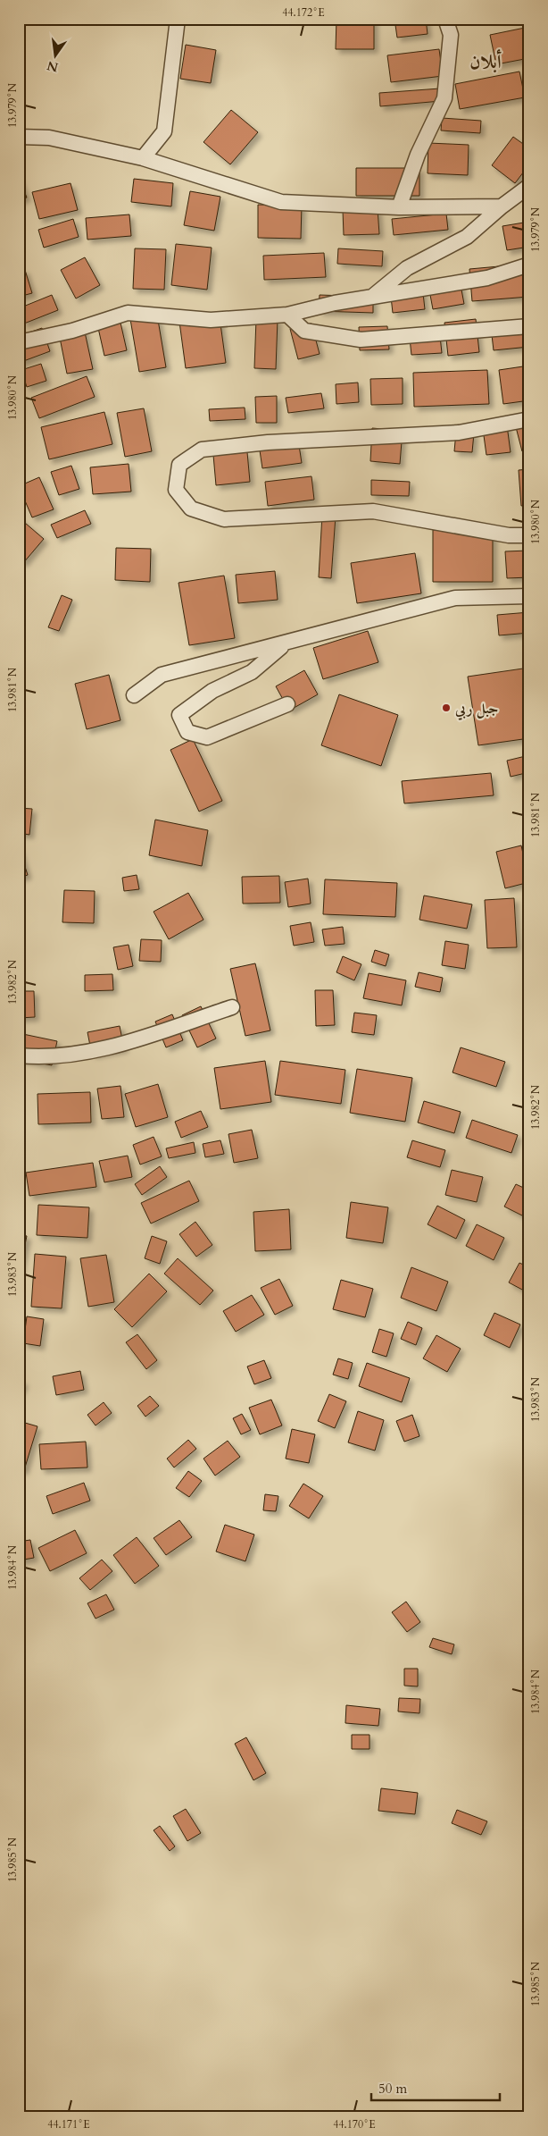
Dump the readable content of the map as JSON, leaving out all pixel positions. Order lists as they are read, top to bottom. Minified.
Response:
{"districts":["أبلان"],"places":["جبل ربي"],"scale_bar":"50 m","north":"bottom","coordinates":["44.172°E","13.979°N","13.980°N","13.981°N","13.982°N","13.983°N","13.984°N","13.985°N","44.171°E","44.170°E"]}
